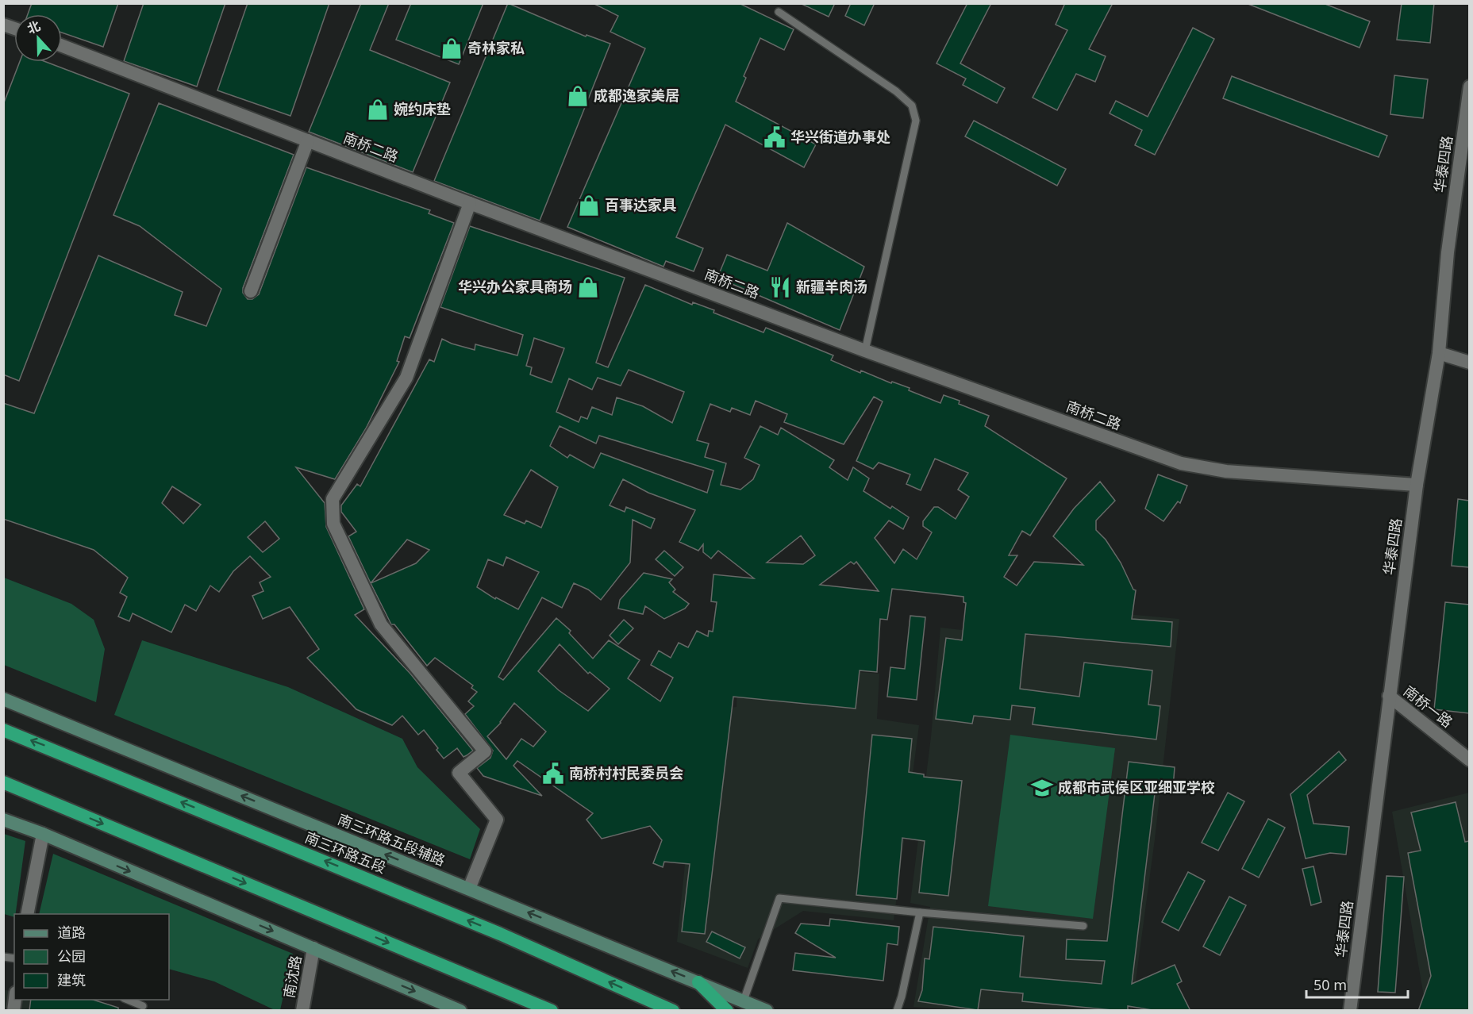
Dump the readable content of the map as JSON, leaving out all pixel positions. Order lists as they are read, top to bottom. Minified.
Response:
{"streets":{"highway":["南三环路五段"],"main road":["南三环路五段辅路"],"street":["南桥二路","华泰四路","南桥一路","南沈路"]},"crossings":[["南桥二路","华泰四路"],["华泰四路","南桥一路"]],"places":{"shop":["奇林家私","成都逸家美居","婉约床垫","百事达家具","华兴办公家具商场"],"public building":["华兴街道办事处","南桥村村民委员会"],"restaurant":["新疆羊肉汤"],"school or university":["成都市武侯区亚细亚学校"]},"legend":["道路","公园","建筑"],"scale_bar":"50 m","north":"top"}
